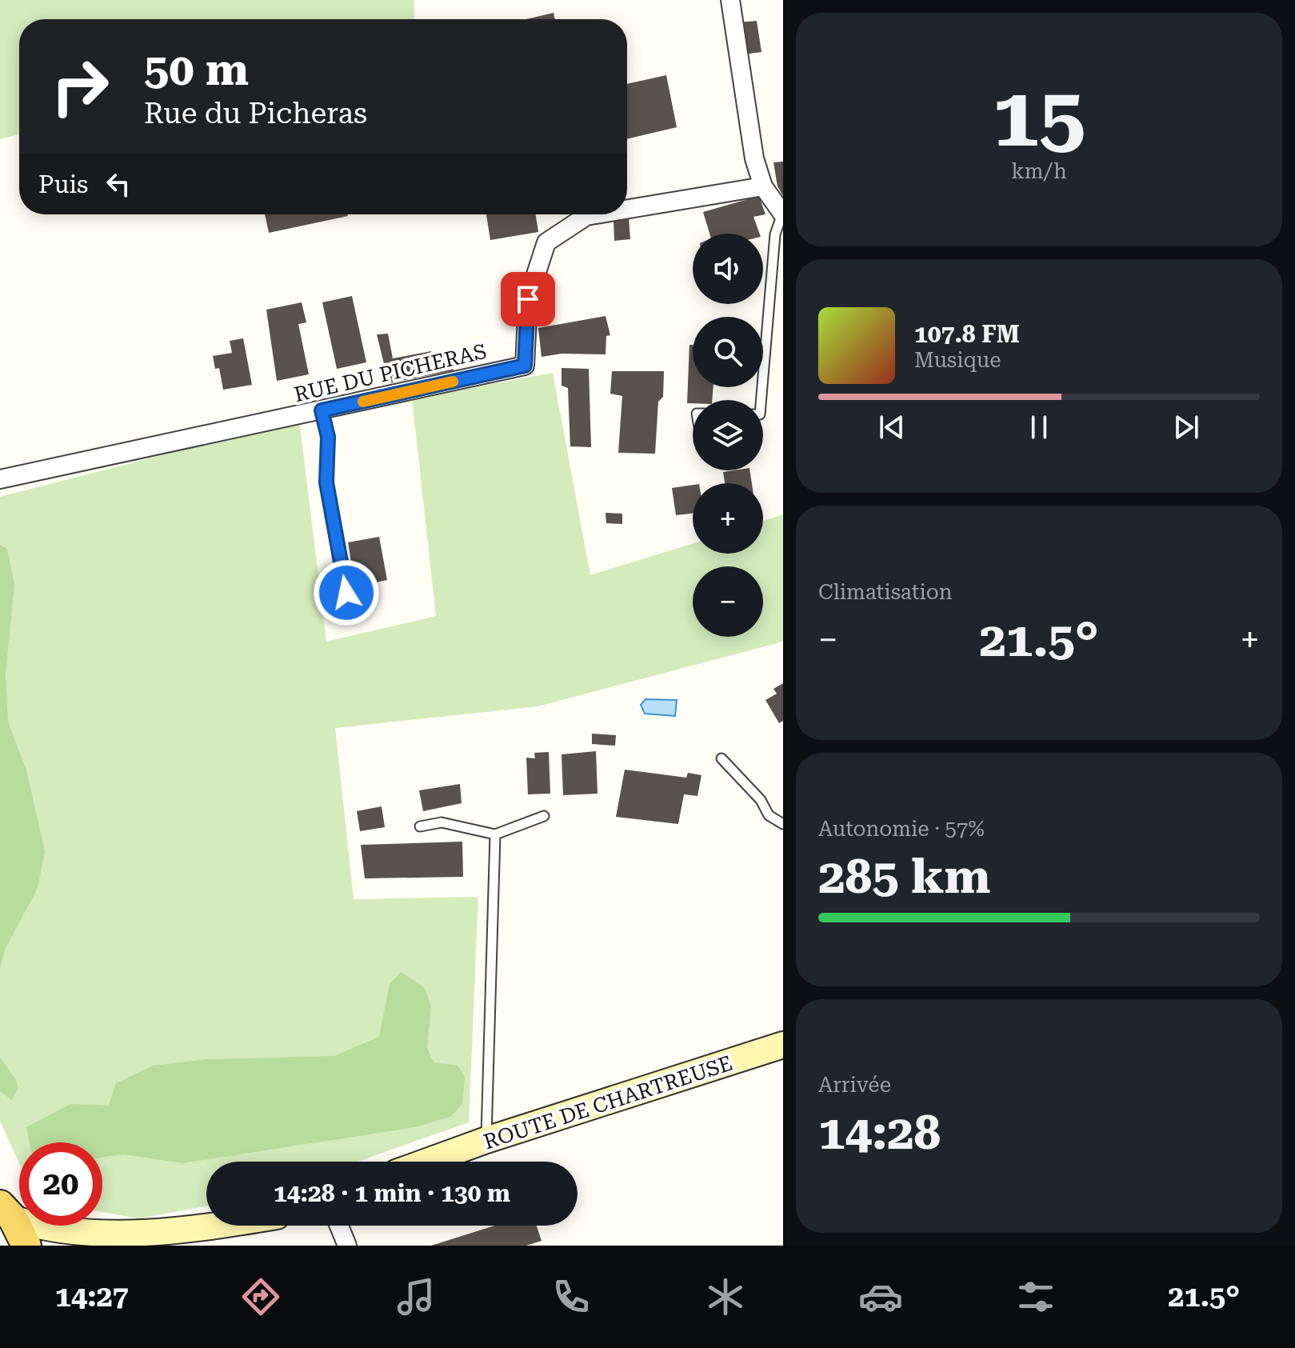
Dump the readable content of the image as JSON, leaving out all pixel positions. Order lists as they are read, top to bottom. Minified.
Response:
{"streets":{"main road":["ROUTE DE CHARTREUSE"],"street":["RUE DU PICHERAS"]},"page":{"tile":[["15","km/h"],"Climatisation",["Autonomie · 57%","285 km"],["Arrivée","14:28"]],"turn":["50 m","Rue du Picheras"],"then":"Puis","map_buttons":["+","−"],"song":["107.8 FM","Musique"],"heat":["−","21.5°","+"],"limit":"20","trip":"14:28 · 1 min · 130 m","tabs":["14:27","21.5°"]}}
